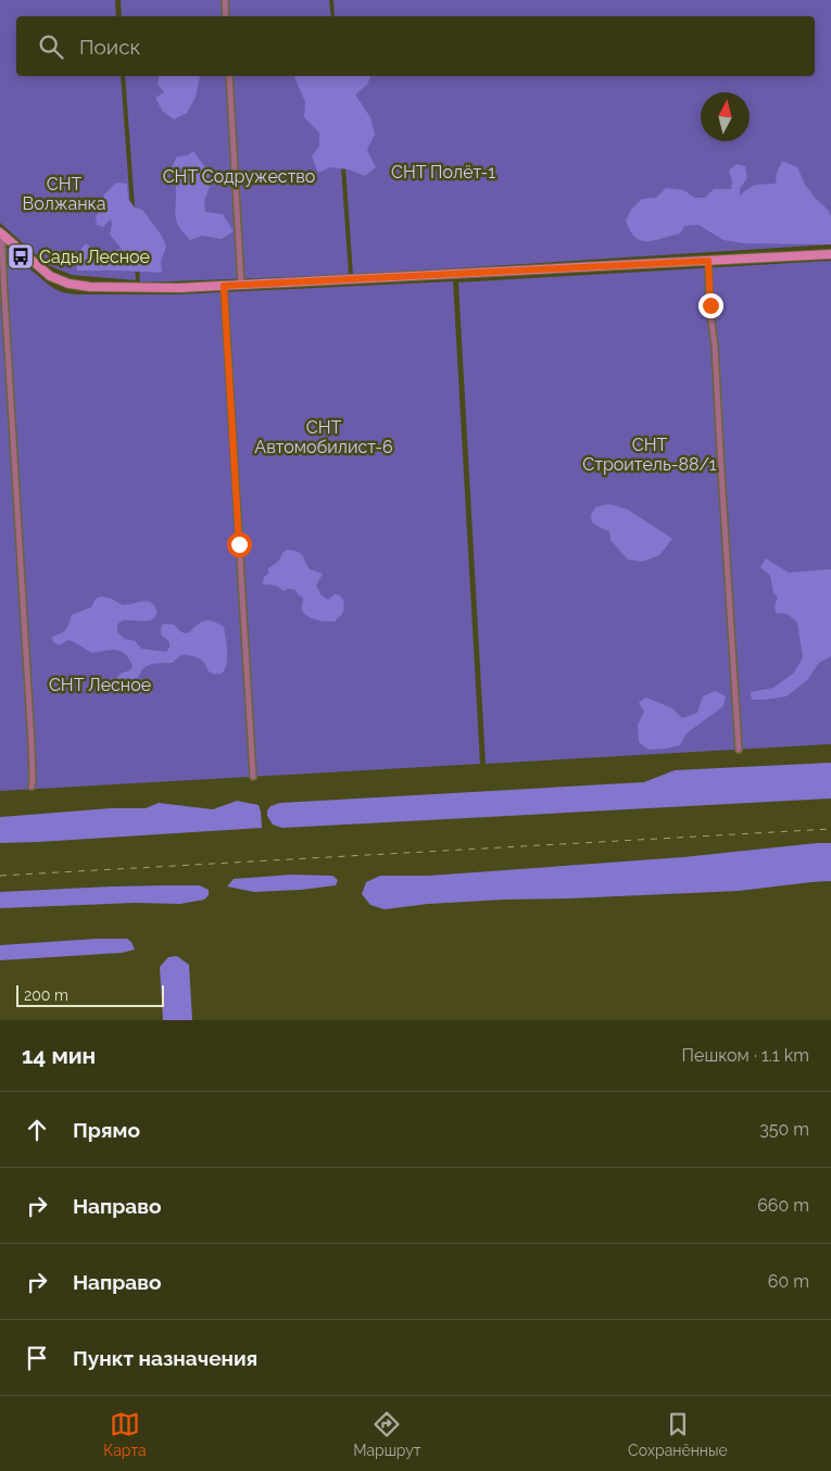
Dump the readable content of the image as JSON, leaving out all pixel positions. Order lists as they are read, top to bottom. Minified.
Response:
{"parks":["СНТ Полёт-1","СНТ Содружество","СНТ Волжанка","СНТ Автомобилист-6","СНТ Строитель-88/1","СНТ Лесное"],"places":{"bus stop":["Сады Лесное"]},"scale_bar":"200 m","north":"top","page":{"search":"Поиск","scale":"200 m","heading":["14 мин","Пешком · 1.1 km"],"list":[["Прямо","350 m"],["Направо","660 m"],["Направо","60 m"],"Пункт назначения"],"nav":["Карта","Маршрут","Сохранённые"]}}
